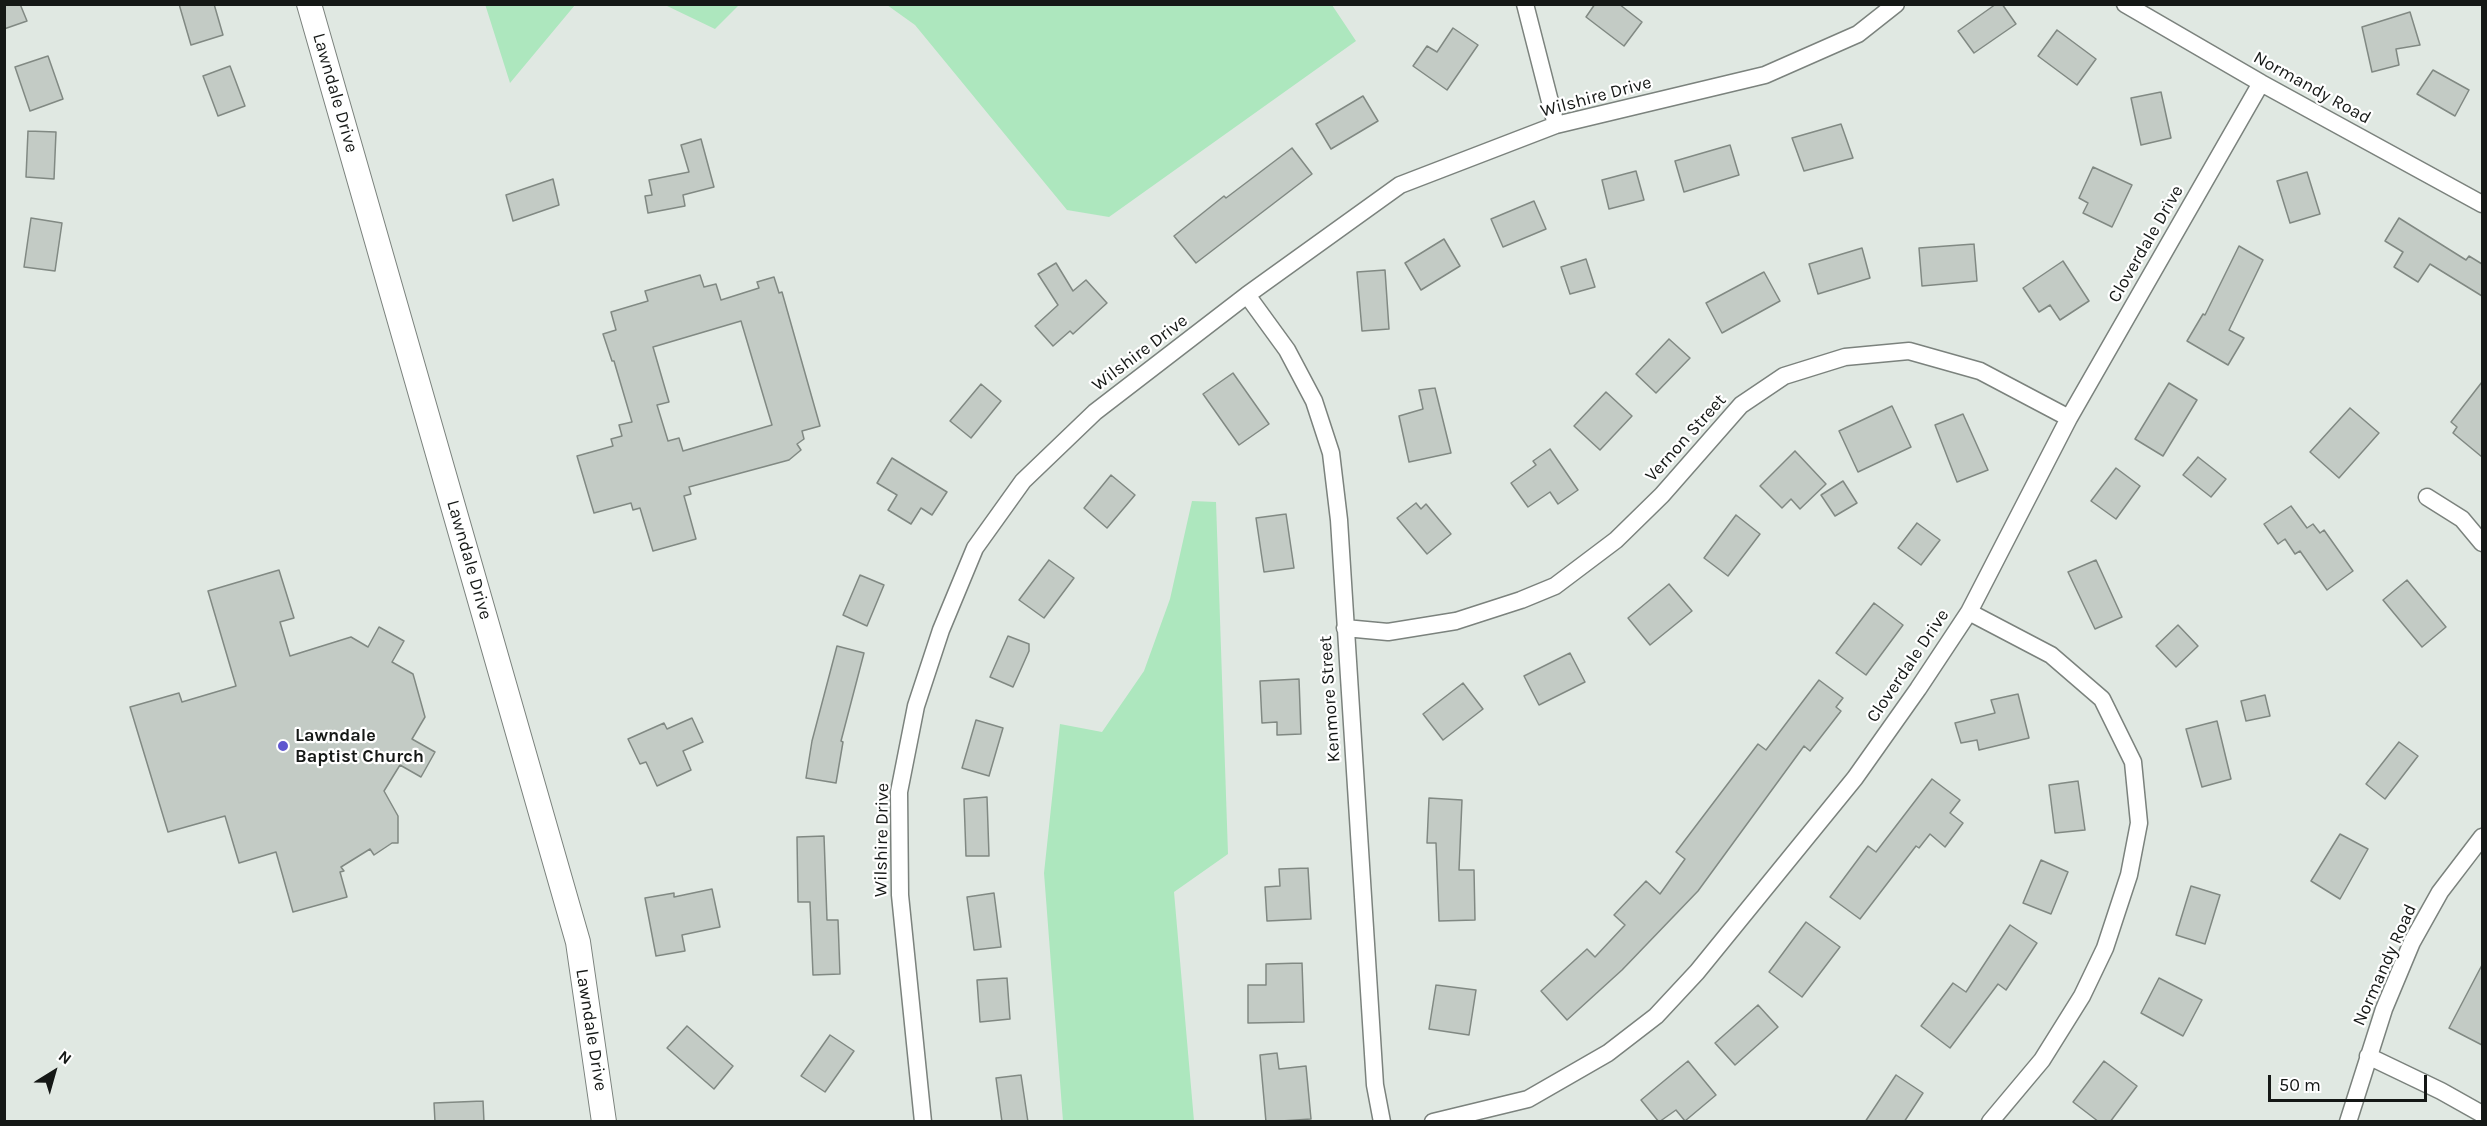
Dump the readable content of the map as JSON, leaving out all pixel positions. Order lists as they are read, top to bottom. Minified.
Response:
{"streets":{"main road":["Lawndale Drive"],"street":["Normandy Road","Wilshire Drive","Cloverdale Drive","Vernon Street","Kenmore Street"]},"crossings":[["Normandy Road","Cloverdale Drive"],["Wilshire Drive","Kenmore Street"],["Cloverdale Drive","Vernon Street"],["Vernon Street","Kenmore Street"]],"places":["Lawndale Baptist Church"],"scale_bar":"50 m","north":"top right"}
